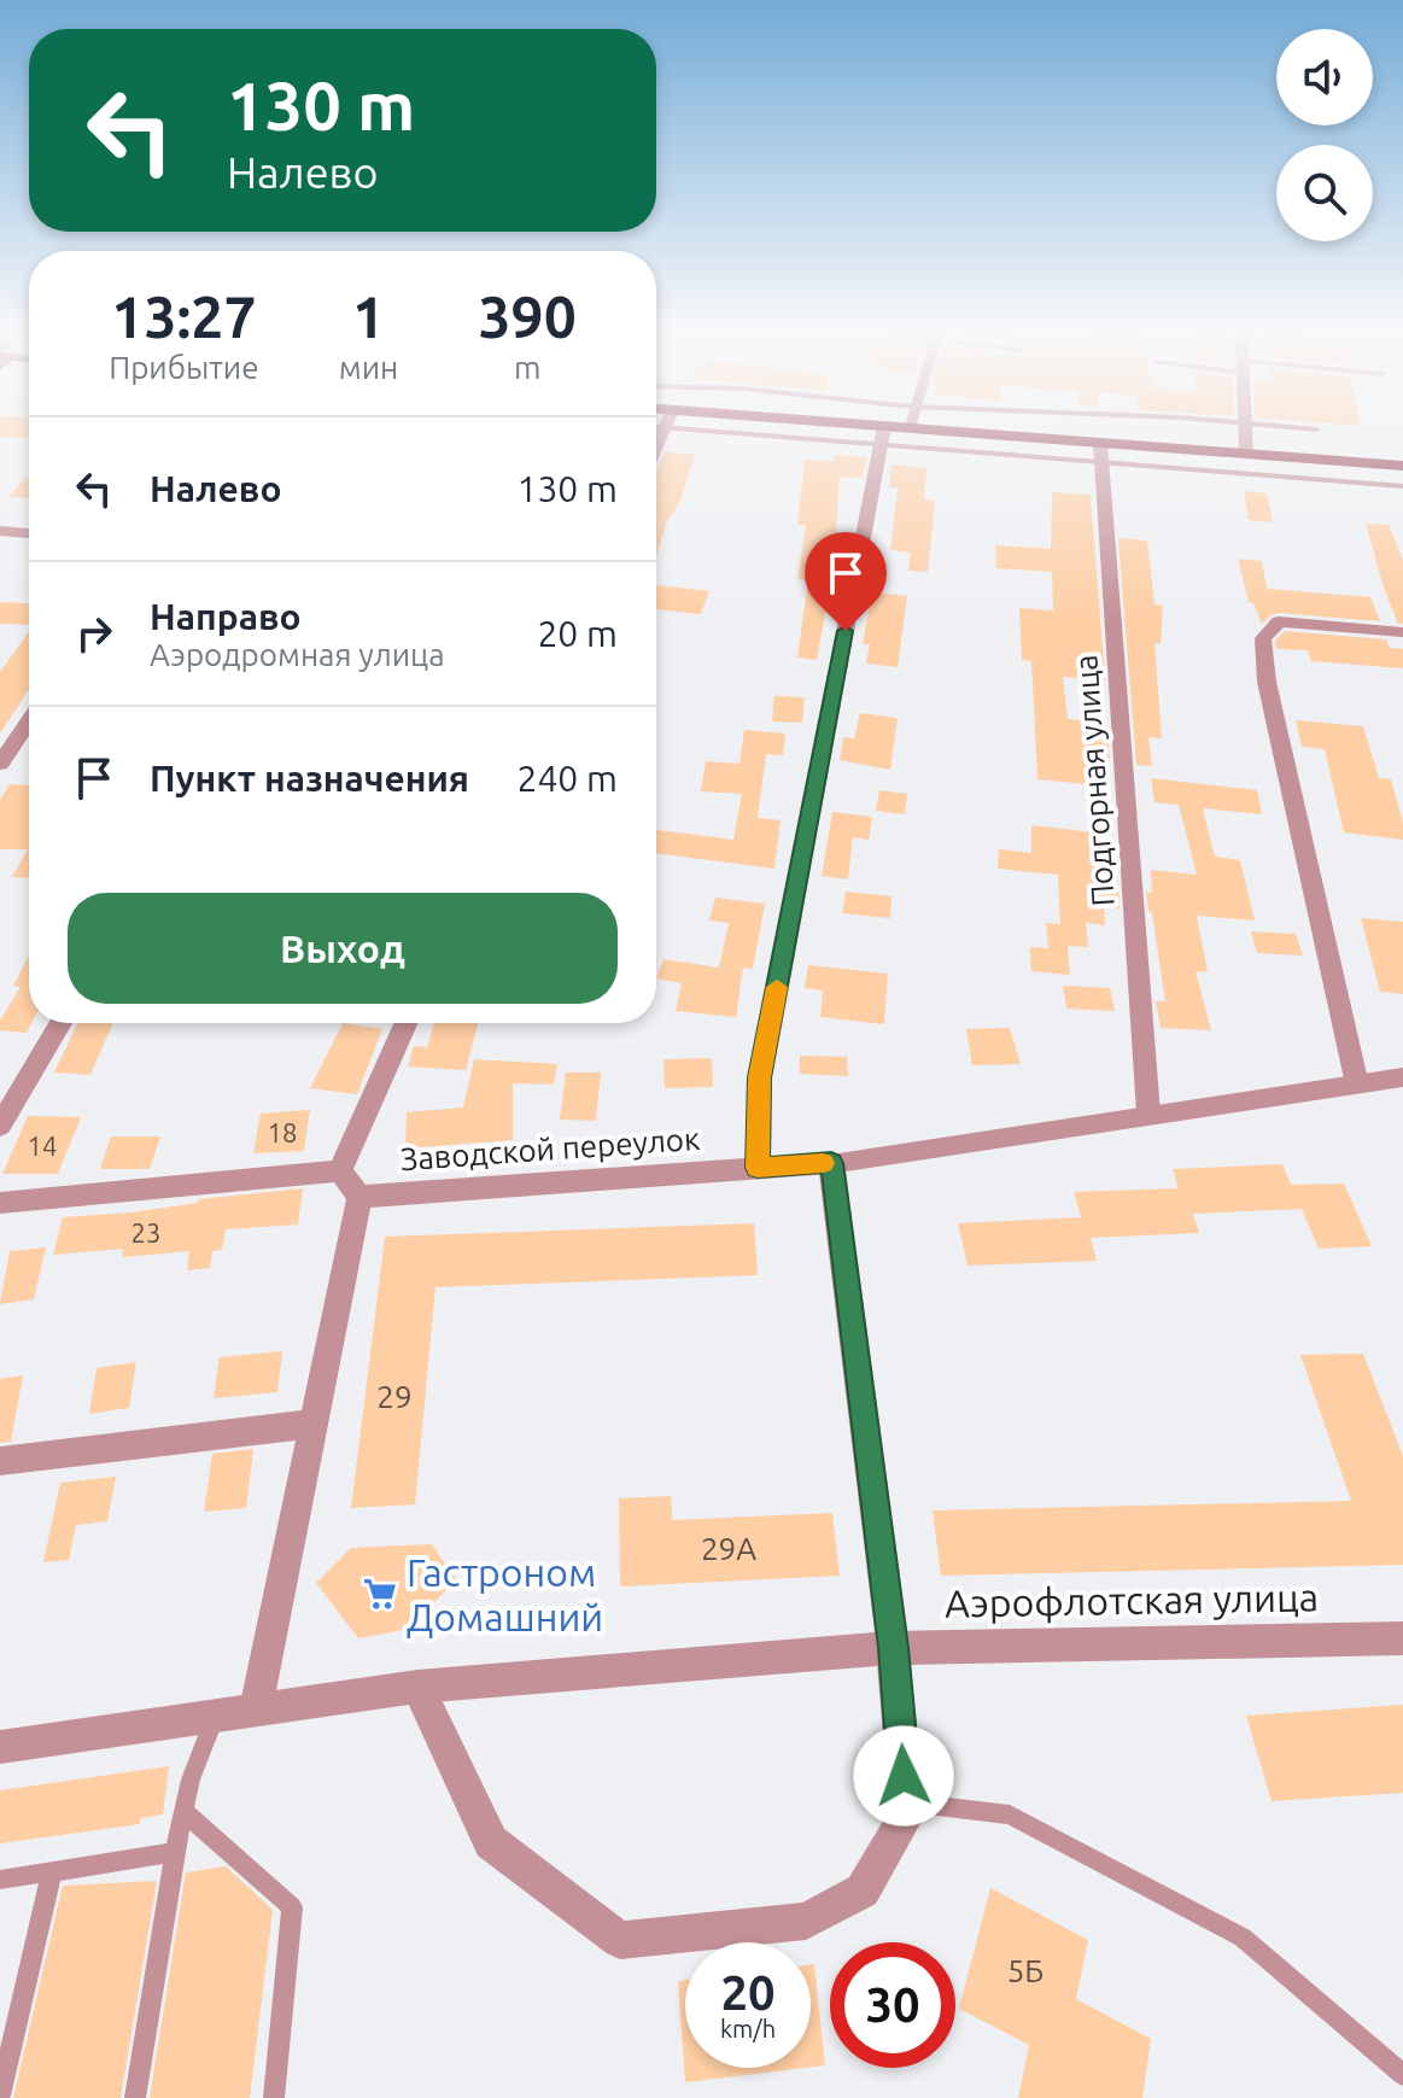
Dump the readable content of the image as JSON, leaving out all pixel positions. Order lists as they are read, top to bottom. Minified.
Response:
{"streets":{"street":["Подгорная улица","Заводской переулок","Аэрофлотская улица"]},"crossings":[["Подгорная улица","Заводской переулок"]],"places":{"supermarket":["Гастроном Домашний"]},"house_numbers":["18","14","23","29","29А","5Б"],"page":{"turn":["130 m","Налево"],"eta":["13:27","Прибытие","1","мин","390","m"],"list":[{"name":"Налево","value":"130 m"},{"name":"Направо","note":"Аэродромная улица","value":"20 m"},{"name":"Пункт назначения","value":"240 m"}],"buttons":"Выход","speed":"20 km/h","limit":"30"}}
